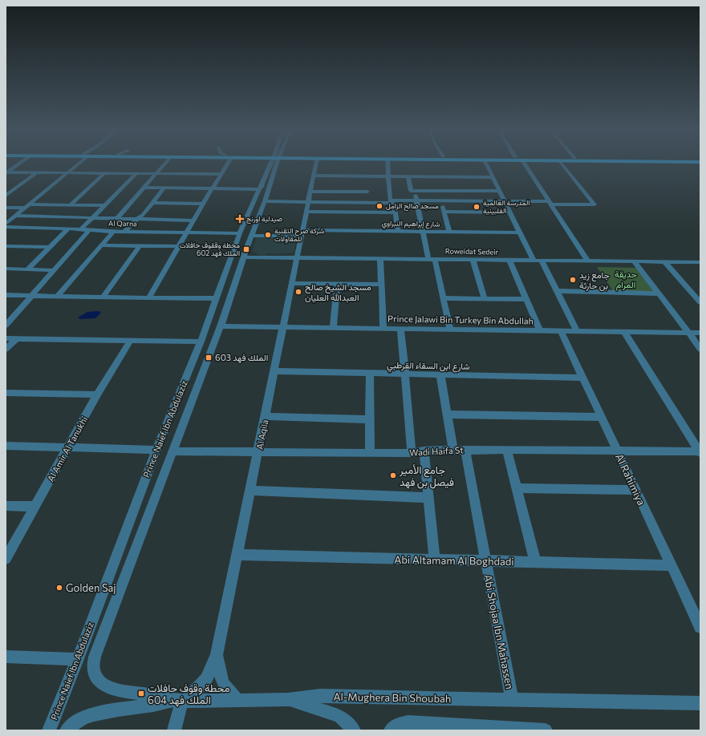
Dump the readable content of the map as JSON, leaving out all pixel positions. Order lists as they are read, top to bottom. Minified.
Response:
{"streets":{"street":["Al Qarna","شارع إبراهيم النبراوي","Roweidat Sedeir","Prince Jalawi Bin Turkey Bin Abdullah","شارع ابن السقاء القرطبي","Prince Naief Ibn Abdulaziz","Al Aqila","Al Amir Al Tanukhi","Wadi Haifa St","Al Rahimiya","Abi Altamam Al Boghdadi","Abi Shojaa Ibn Mahassen","Al-Mughera Bin Shoubah"]},"crossings":[["Al Qarna","Prince Naief Ibn Abdulaziz"],["شارع إبراهيم النبراوي","Prince Naief Ibn Abdulaziz"],["شارع إبراهيم النبراوي","Al Aqila"],["Roweidat Sedeir","Prince Naief Ibn Abdulaziz"],["Roweidat Sedeir","Al Aqila"],["Prince Jalawi Bin Turkey Bin Abdullah","Prince Naief Ibn Abdulaziz"],["Prince Jalawi Bin Turkey Bin Abdullah","Al Aqila"],["Prince Jalawi Bin Turkey Bin Abdullah","Al Rahimiya"],["شارع ابن السقاء القرطبي","Al Aqila"],["شارع ابن السقاء القرطبي","Al Rahimiya"],["Prince Naief Ibn Abdulaziz","Al Aqila"],["Prince Naief Ibn Abdulaziz","Wadi Haifa St"],["Prince Naief Ibn Abdulaziz","Al-Mughera Bin Shoubah"],["Al Aqila","Wadi Haifa St"],["Al Aqila","Abi Altamam Al Boghdadi"],["Al Aqila","Al-Mughera Bin Shoubah"],["Wadi Haifa St","Al Rahimiya"],["Wadi Haifa St","Abi Shojaa Ibn Mahassen"],["Al Rahimiya","Abi Altamam Al Boghdadi"],["Abi Altamam Al Boghdadi","Abi Shojaa Ibn Mahassen"],["Abi Shojaa Ibn Mahassen","Al-Mughera Bin Shoubah"]],"parks":["حديقة المرام"],"places":{"other":["مسجد صالح الزامل","المدرسة العالمية الفلبينية","شركة صرح التقنية للمقاولات","جامع زيد بن حارثة","مسجد الشيخ صالح العبدالله العليان","جامع الأمير فيصل بن فهد","Golden Saj"],"health":["صيدلية اورنج"],"transit":["محطة وققوف حافلات الملك فهد 602","الملك فهد 603","محطة وقوف حافلات الملك فهد 604"]}}
